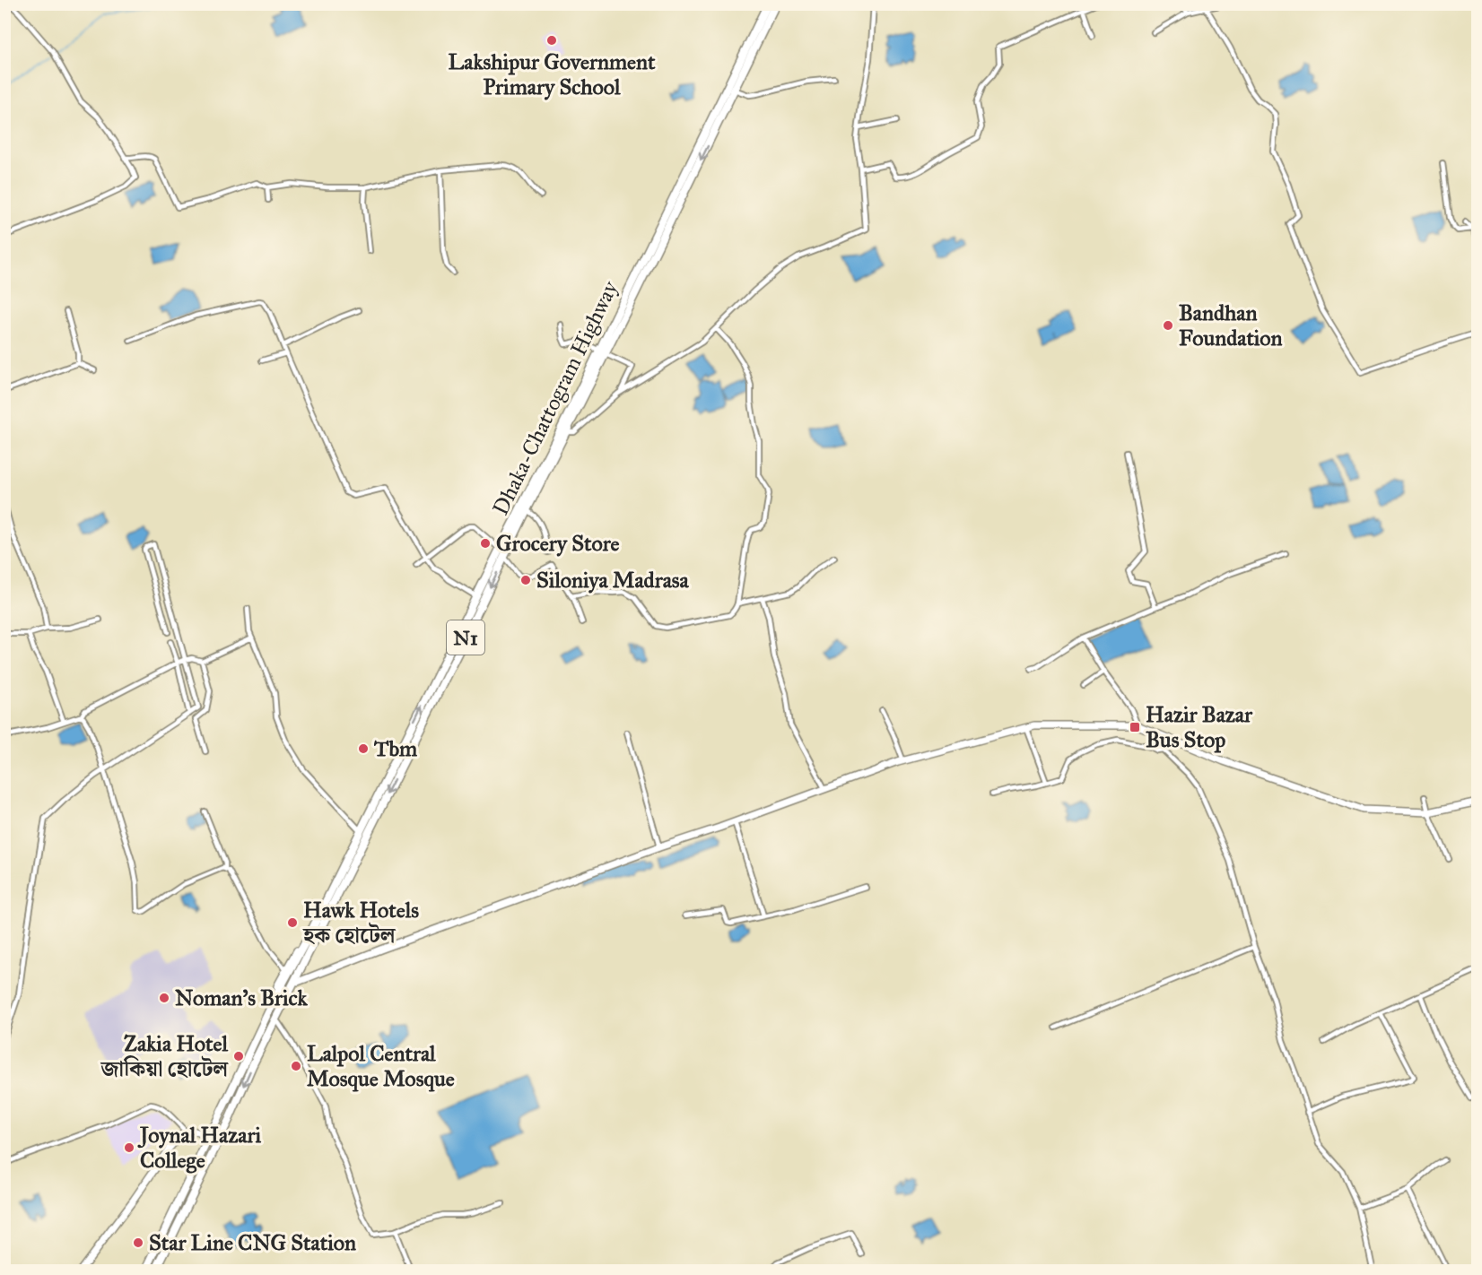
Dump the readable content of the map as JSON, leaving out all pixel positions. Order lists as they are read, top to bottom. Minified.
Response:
{"streets":{"highway":["Dhaka-Chattogram Highway","N1"]},"places":{"other":["Lakshipur Government Primary School","Bandhan Foundation","Grocery Store","Siloniya Madrasa","Tbm","Hawk Hotels হক হোটেল","Noman's Brick","Zakia Hotel জাকিয়া হোটেল","Lalpol Central Mosque Mosque","Joynal Hazari College","Star Line CNG Station"],"transit":["Hazir Bazar Bus Stop"]}}
